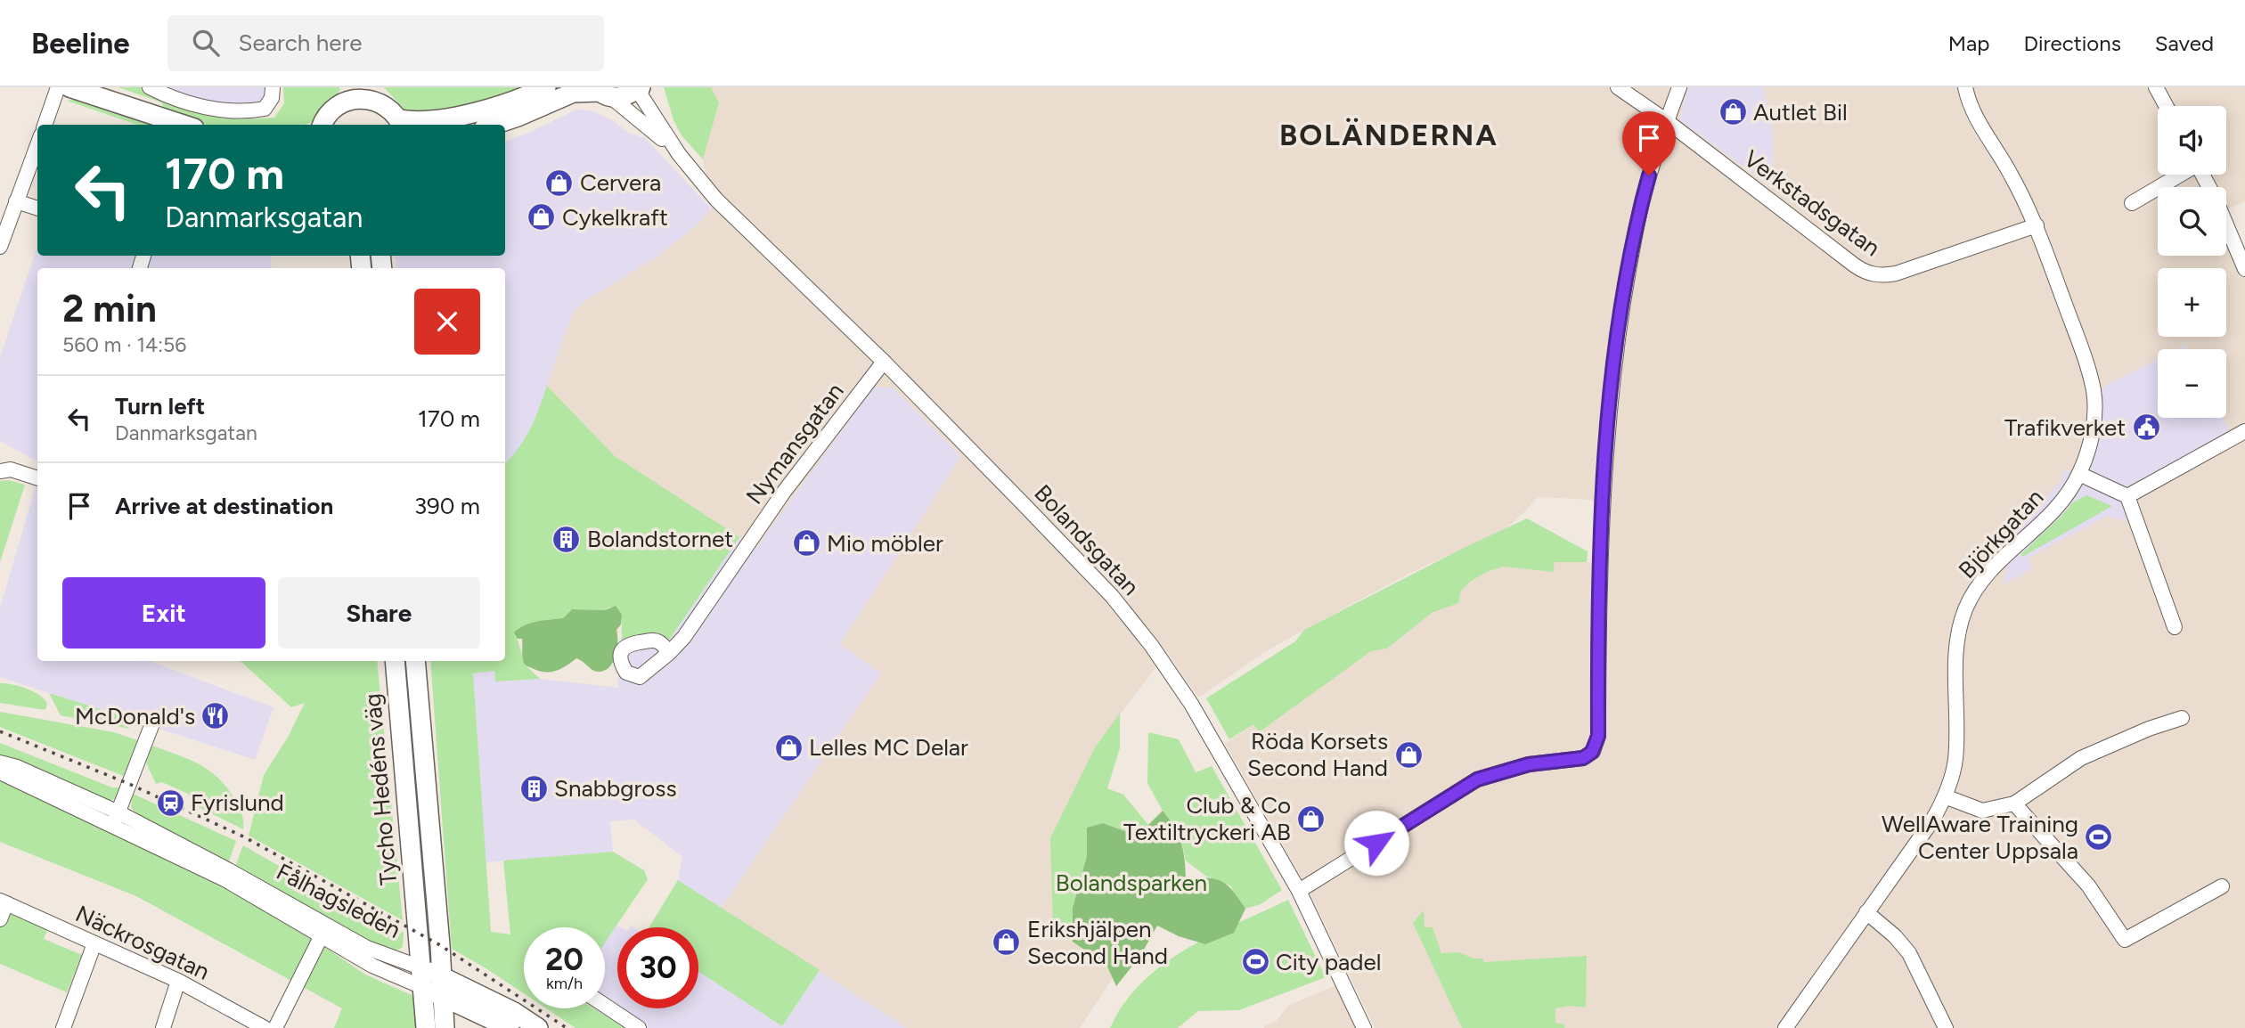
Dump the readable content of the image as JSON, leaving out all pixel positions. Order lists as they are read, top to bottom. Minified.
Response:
{"streets":{"main road":["Tycho Hedéns väg","Fålhagsleden"],"street":["Verkstadsgatan","Nymansgatan","Björkgatan","Bolandsgatan","Näckrosgatan"]},"crossings":[["Verkstadsgatan","Björkgatan"],["Nymansgatan","Bolandsgatan"],["Tycho Hedéns väg","Fålhagsleden"]],"districts":["BOLÄNDERNA"],"parks":["Bolandsparken"],"places":{"shop":["Autlet Bil","Cervera","Cykelkraft","Mio möbler","Lelles MC Delar","Röda Korsets Second Hand","Club & Co Textiltryckeri AB","Erikshjälpen Second Hand"],"public building":["Trafikverket"],"building":["Bolandstornet","Snabbgross"],"restaurant":["McDonald's"],"station":["Fyrislund"],"sports":["WellAware Training Center Uppsala","City padel"]},"page":{"header":"Beeline","search":"Search here","nav":["Map","Directions","Saved"],"map_buttons":["+","−"],"turn":["170 m","Danmarksgatan"],"heading":["2 min","560 m · 14:56"],"list":[{"name":"Turn left","note":"Danmarksgatan","value":"170 m"},{"name":"Arrive at destination","value":"390 m"}],"buttons":["Exit","Share"],"speed":"20 km/h","limit":"30"}}
